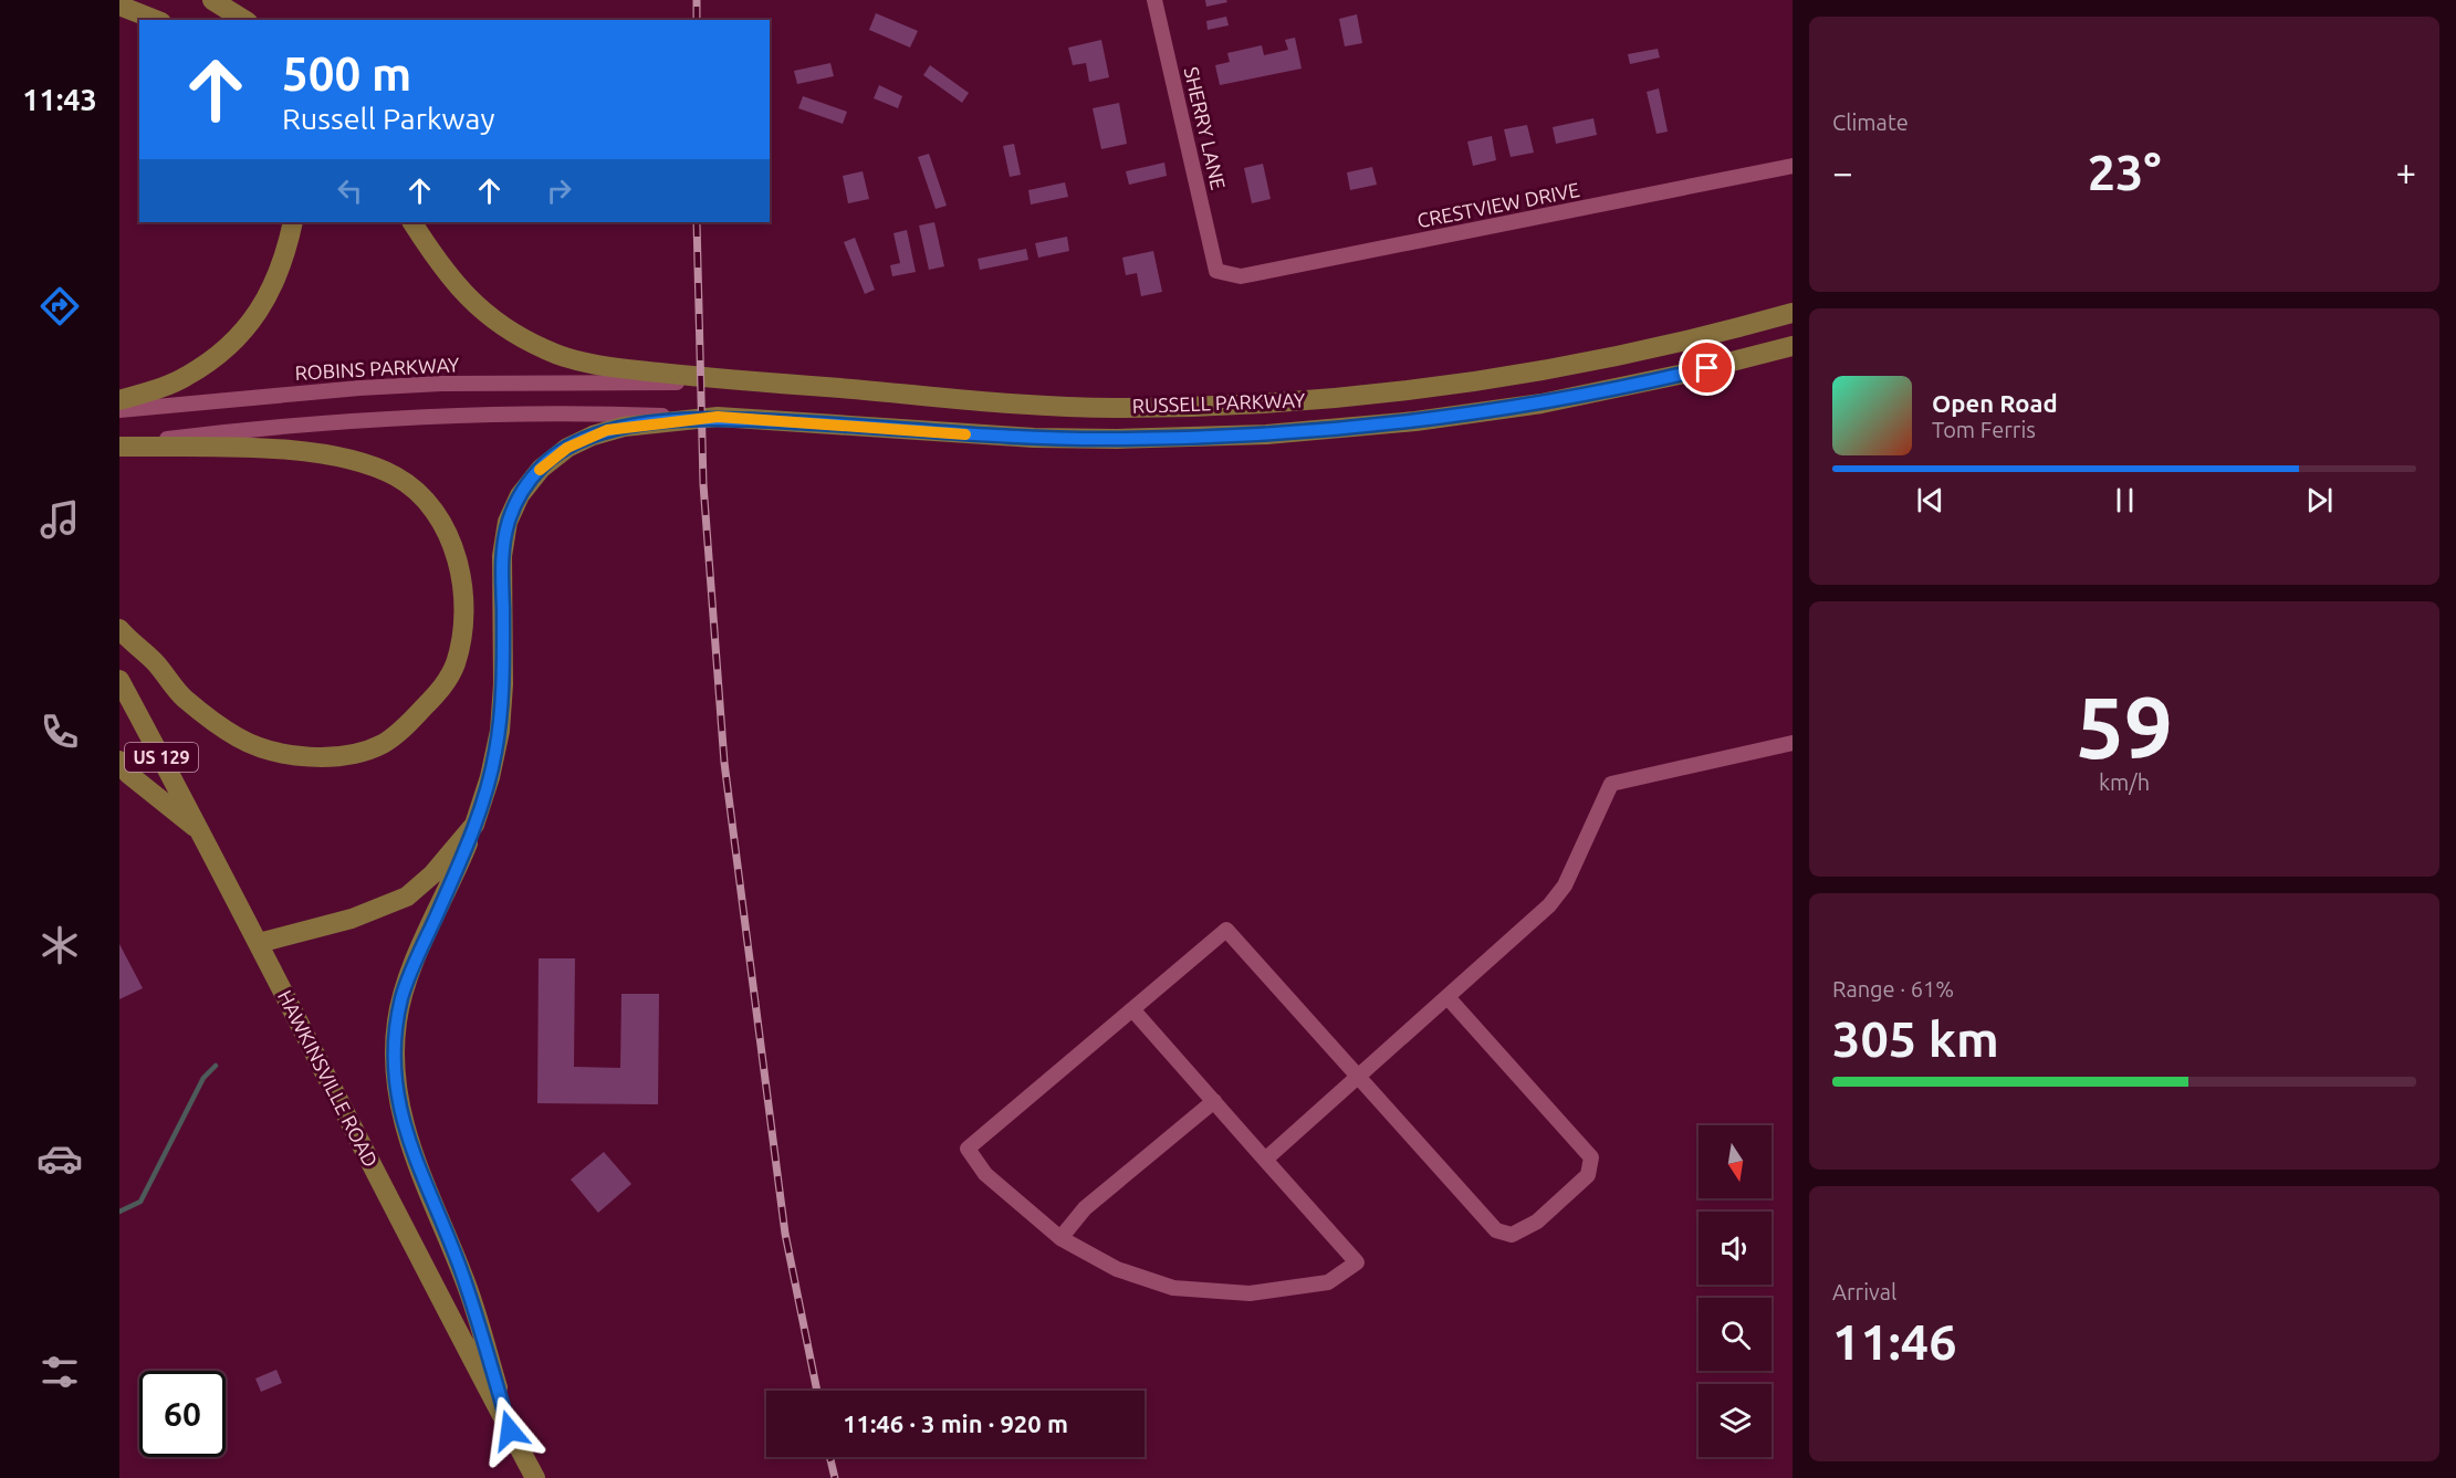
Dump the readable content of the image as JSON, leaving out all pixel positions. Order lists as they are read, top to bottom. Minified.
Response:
{"streets":{"main road":["RUSSELL PARKWAY","US 129","HAWKINSVILLE ROAD"],"street":["SHERRY LANE","CRESTVIEW DRIVE","ROBINS PARKWAY"]},"crossings":[["SHERRY LANE","CRESTVIEW DRIVE"],["ROBINS PARKWAY","RUSSELL PARKWAY"],["RUSSELL PARKWAY","HAWKINSVILLE ROAD"]],"north":"bottom","page":{"tabs":"11:43","tile":["Climate",["59","km/h"],["Range · 61%","305 km"],["Arrival","11:46"]],"turn":["500 m","Russell Parkway"],"heat":["−","23°","+"],"song":["Open Road","Tom Ferris"],"limit":"60","trip":"11:46 · 3 min · 920 m"}}
